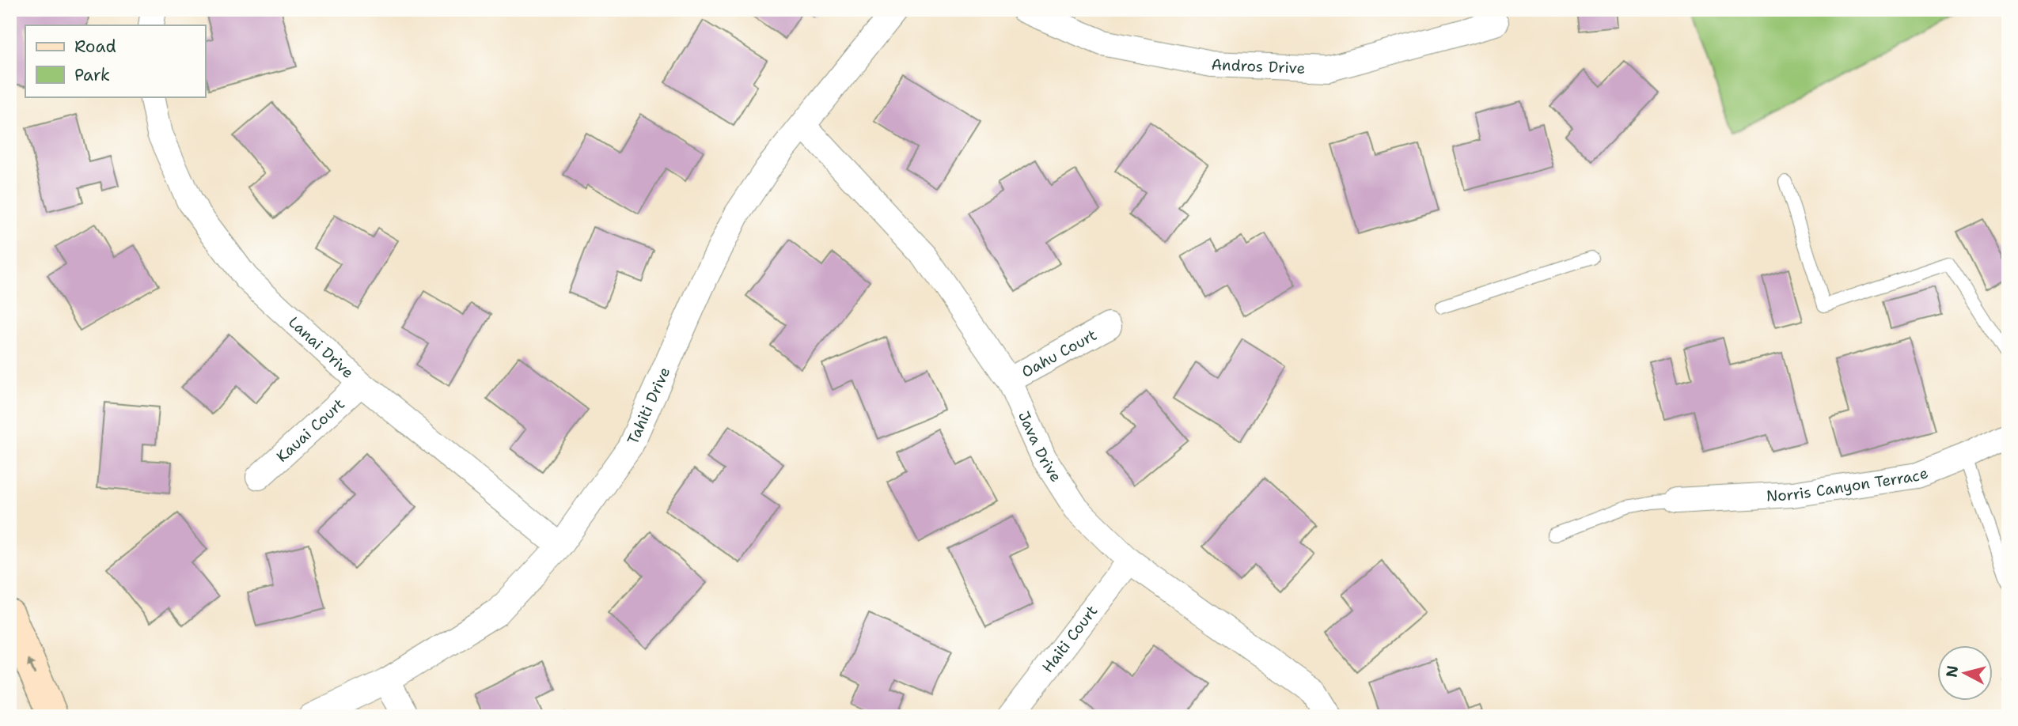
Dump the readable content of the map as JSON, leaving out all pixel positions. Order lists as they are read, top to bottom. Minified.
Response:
{"streets":{"street":["Andros Drive","Lanai Drive","Oahu Court","Tahiti Drive","Kauai Court","Java Drive","Norris Canyon Terrace","Haiti Court"]},"crossings":[["Lanai Drive","Tahiti Drive"],["Lanai Drive","Kauai Court"],["Oahu Court","Java Drive"],["Tahiti Drive","Java Drive"],["Java Drive","Haiti Court"]],"legend":["Road","Park"],"north":"left"}
